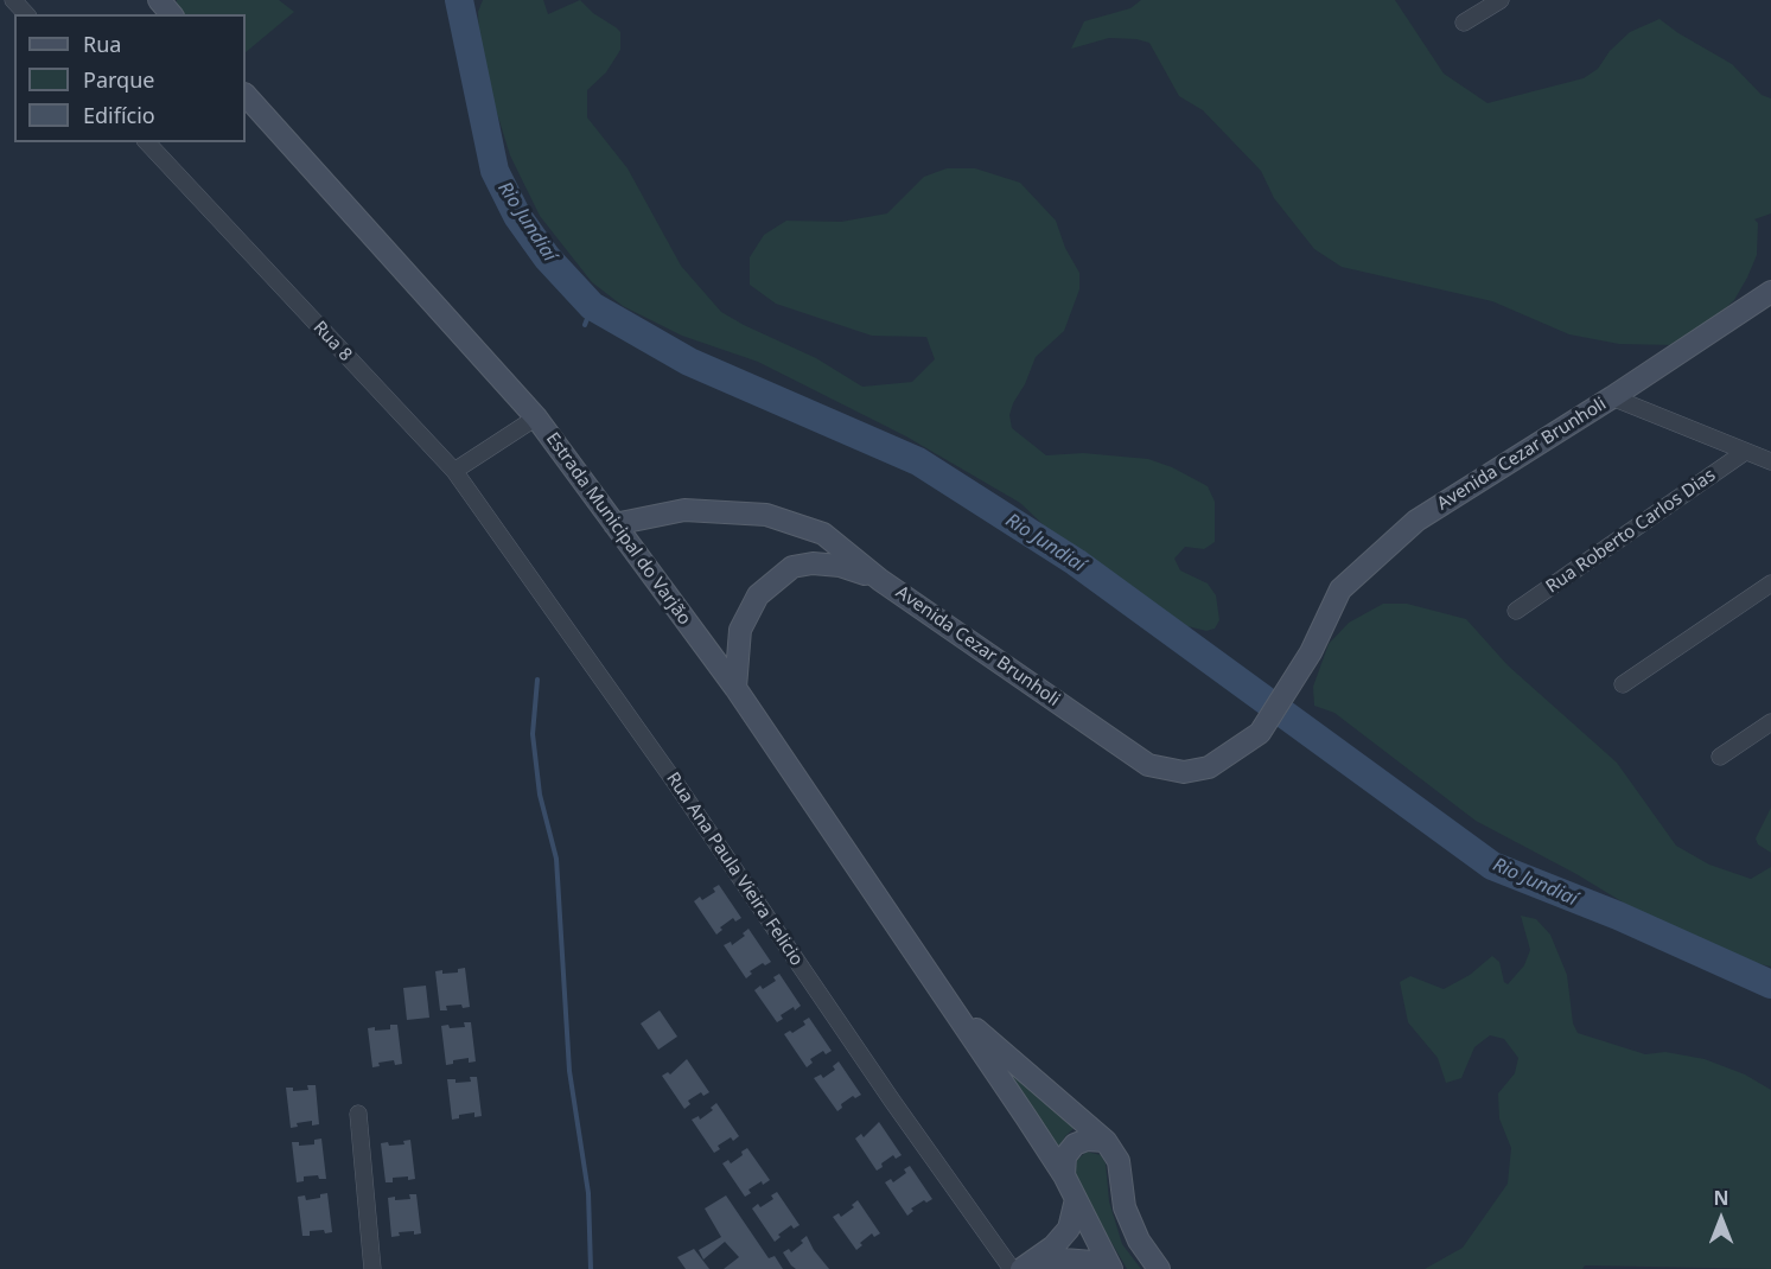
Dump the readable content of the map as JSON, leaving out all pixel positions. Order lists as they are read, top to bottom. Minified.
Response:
{"streets":{"main road":["Avenida Cezar Brunholi","Estrada Municipal do Varjão"],"street":["Rua 8","Rua Roberto Carlos Dias","Rua Ana Paula Vieira Felicio"]},"crossings":[["Rua 8","Rua Ana Paula Vieira Felicio"],["Avenida Cezar Brunholi","Estrada Municipal do Varjão"]],"water":["Rio Jundiaí"],"legend":["Rua","Parque","Edifício"],"north":"top"}
